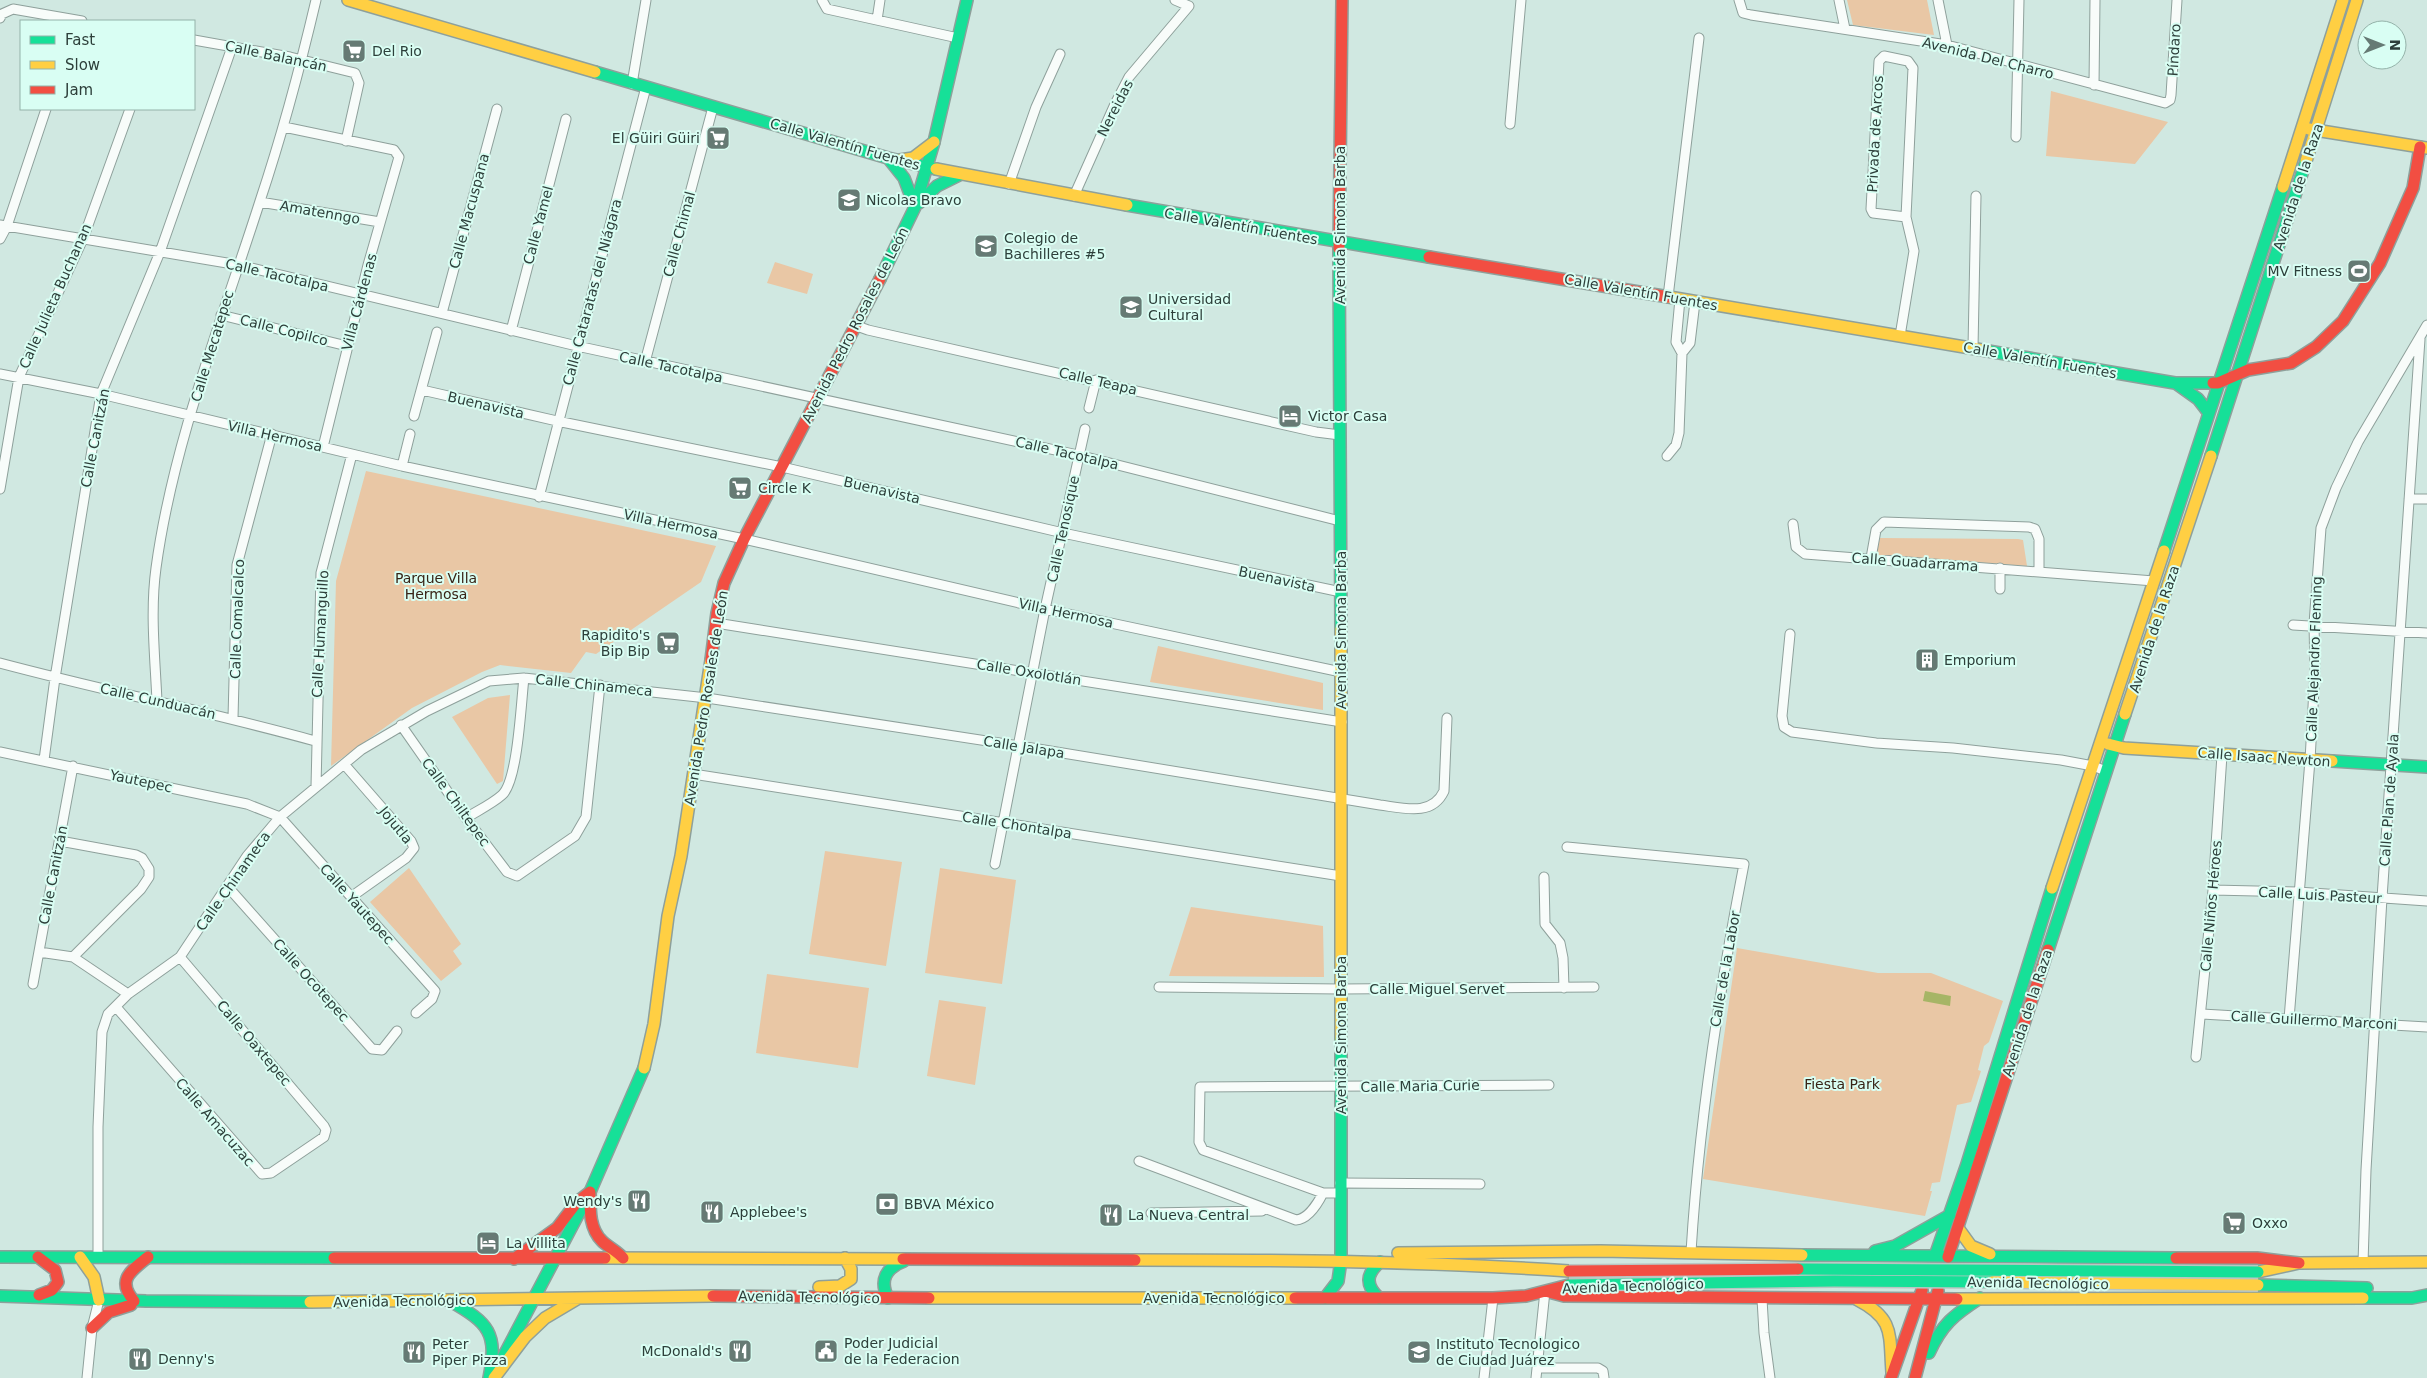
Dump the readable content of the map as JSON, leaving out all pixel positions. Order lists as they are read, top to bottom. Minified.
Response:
{"streets":{"main road":["Calle Valentín Fuentes","Avenida de la Raza","Avenida Simona Barba","Avenida Pedro Rosales de León","Calle Isaac Newton","Avenida Tecnológico"],"street":["Píndaro","Calle Balancán","Avenida Del Charro","Nereidas","Privada de Arcos","Calle Macuspana","Amatenngo","Calle Yamel","Calle Chimal","Calle Tacotalpa","Calle Cataratas del Niágara","Calle Julieta Buchanan","Villa Cárdenas","Calle Copilco","Calle Mecatepec","Calle Teapa","Buenavista","Villa Hermosa","Calle Canitzán","Calle Tenosique","Calle Guadarrama","Calle Comalcalco","Calle Humanguillo","Calle Alejandro Fleming","Calle Oxolotlán","Calle Chinameca","Calle Cunduacán","Calle Jalapa","Yautepec","Calle Plan de Ayala","Calle Chiltepec","Jojutla","Calle Chontalpa","Calle Luis Pasteur","Calle Yautepec","Calle Niños Héroes","Calle de la Labor","Calle Ocotepec","Calle Miguel Servet","Calle Guillermo Marconi","Calle Oaxtepec","Calle Maria Curie","Calle Amacuzac"]},"crossings":[["Píndaro","Avenida Del Charro"],["Calle Balancán","Villa Cárdenas"],["Calle Balancán","Calle Mecatepec"],["Calle Balancán","Calle Canitzán"],["Nereidas","Calle Valentín Fuentes"],["Privada de Arcos","Calle Valentín Fuentes"],["Calle Valentín Fuentes","Avenida de la Raza"],["Calle Valentín Fuentes","Avenida Simona Barba"],["Calle Valentín Fuentes","Calle Chimal"],["Calle Valentín Fuentes","Calle Cataratas del Niágara"],["Calle Valentín Fuentes","Avenida Pedro Rosales de León"],["Avenida de la Raza","Calle Guadarrama"],["Avenida de la Raza","Calle Isaac Newton"],["Calle Macuspana","Calle Tacotalpa"],["Amatenngo","Villa Cárdenas"],["Amatenngo","Calle Mecatepec"],["Calle Yamel","Calle Tacotalpa"],["Avenida Simona Barba","Calle Tacotalpa"],["Avenida Simona Barba","Calle Teapa"],["Avenida Simona Barba","Buenavista"],["Avenida Simona Barba","Villa Hermosa"],["Avenida Simona Barba","Calle Oxolotlán"],["Avenida Simona Barba","Calle Jalapa"],["Avenida Simona Barba","Calle Chontalpa"],["Avenida Simona Barba","Calle Miguel Servet"],["Avenida Simona Barba","Calle Maria Curie"],["Avenida Simona Barba","Avenida Tecnológico"],["Calle Chimal","Calle Tacotalpa"],["Calle Tacotalpa","Calle Cataratas del Niágara"],["Calle Tacotalpa","Calle Julieta Buchanan"],["Calle Tacotalpa","Villa Cárdenas"],["Calle Tacotalpa","Avenida Pedro Rosales de León"],["Calle Tacotalpa","Calle Mecatepec"],["Calle Tacotalpa","Calle Canitzán"],["Calle Tacotalpa","Calle Tenosique"],["Calle Cataratas del Niágara","Buenavista"],["Calle Cataratas del Niágara","Villa Hermosa"],["Calle Julieta Buchanan","Villa Hermosa"],["Villa Cárdenas","Calle Copilco"],["Villa Cárdenas","Villa Hermosa"],["Avenida Pedro Rosales de León","Calle Teapa"],["Avenida Pedro Rosales de León","Buenavista"],["Avenida Pedro Rosales de León","Villa Hermosa"],["Avenida Pedro Rosales de León","Calle Oxolotlán"],["Avenida Pedro Rosales de León","Calle Chinameca"],["Avenida Pedro Rosales de León","Calle Jalapa"],["Avenida Pedro Rosales de León","Calle Chontalpa"],["Avenida Pedro Rosales de León","Avenida Tecnológico"],["Calle Copilco","Calle Mecatepec"],["Calle Mecatepec","Villa Hermosa"],["Calle Mecatepec","Calle Cunduacán"],["Buenavista","Calle Tenosique"],["Villa Hermosa","Calle Canitzán"],["Villa Hermosa","Calle Tenosique"],["Villa Hermosa","Calle Comalcalco"],["Villa Hermosa","Calle Humanguillo"],["Calle Canitzán","Calle Cunduacán"],["Calle Canitzán","Yautepec"],["Calle Tenosique","Calle Oxolotlán"],["Calle Tenosique","Calle Jalapa"],["Calle Tenosique","Calle Chontalpa"],["Calle Comalcalco","Calle Cunduacán"],["Calle Humanguillo","Calle Chinameca"],["Calle Humanguillo","Calle Cunduacán"],["Calle Alejandro Fleming","Calle Isaac Newton"],["Calle Alejandro Fleming","Calle Plan de Ayala"],["Calle Alejandro Fleming","Calle Luis Pasteur"],["Calle Alejandro Fleming","Calle Guillermo Marconi"],["Calle Chinameca","Calle Jalapa"],["Calle Chinameca","Yautepec"],["Calle Chinameca","Calle Chiltepec"],["Calle Chinameca","Jojutla"],["Calle Chinameca","Calle Yautepec"],["Calle Chinameca","Calle Ocotepec"],["Calle Chinameca","Calle Oaxtepec"],["Calle Chinameca","Calle Amacuzac"],["Calle Chinameca","Avenida Tecnológico"],["Calle Isaac Newton","Calle Plan de Ayala"],["Calle Isaac Newton","Calle Niños Héroes"],["Yautepec","Calle Yautepec"],["Calle Plan de Ayala","Calle Luis Pasteur"],["Calle Plan de Ayala","Calle Guillermo Marconi"],["Calle Plan de Ayala","Avenida Tecnológico"],["Jojutla","Calle Yautepec"],["Calle Luis Pasteur","Calle Niños Héroes"],["Calle Niños Héroes","Calle Guillermo Marconi"],["Calle Oaxtepec","Calle Amacuzac"]],"parks":["Parque Villa Hermosa","Fiesta Park"],"places":{"supermarket":["Del Rio","El Güiri Güiri","Circle K","Rapidito's Bip Bip","Oxxo"],"school or university":["Nicolas Bravo","Colegio de Bachilleres #5","Universidad Cultural","Instituto Tecnologico de Ciudad Juárez"],"sports":["MV Fitness"],"hotel":["Victor Casa","La Villita"],"building":["Emporium"],"restaurant":["Wendy's","Applebee's","La Nueva Central","McDonald's","Peter Piper Pizza","Denny's"],"bank":["BBVA México"],"public building":["Poder Judicial de la Federacion"]},"legend":["Fast","Slow","Jam"],"north":"right"}
